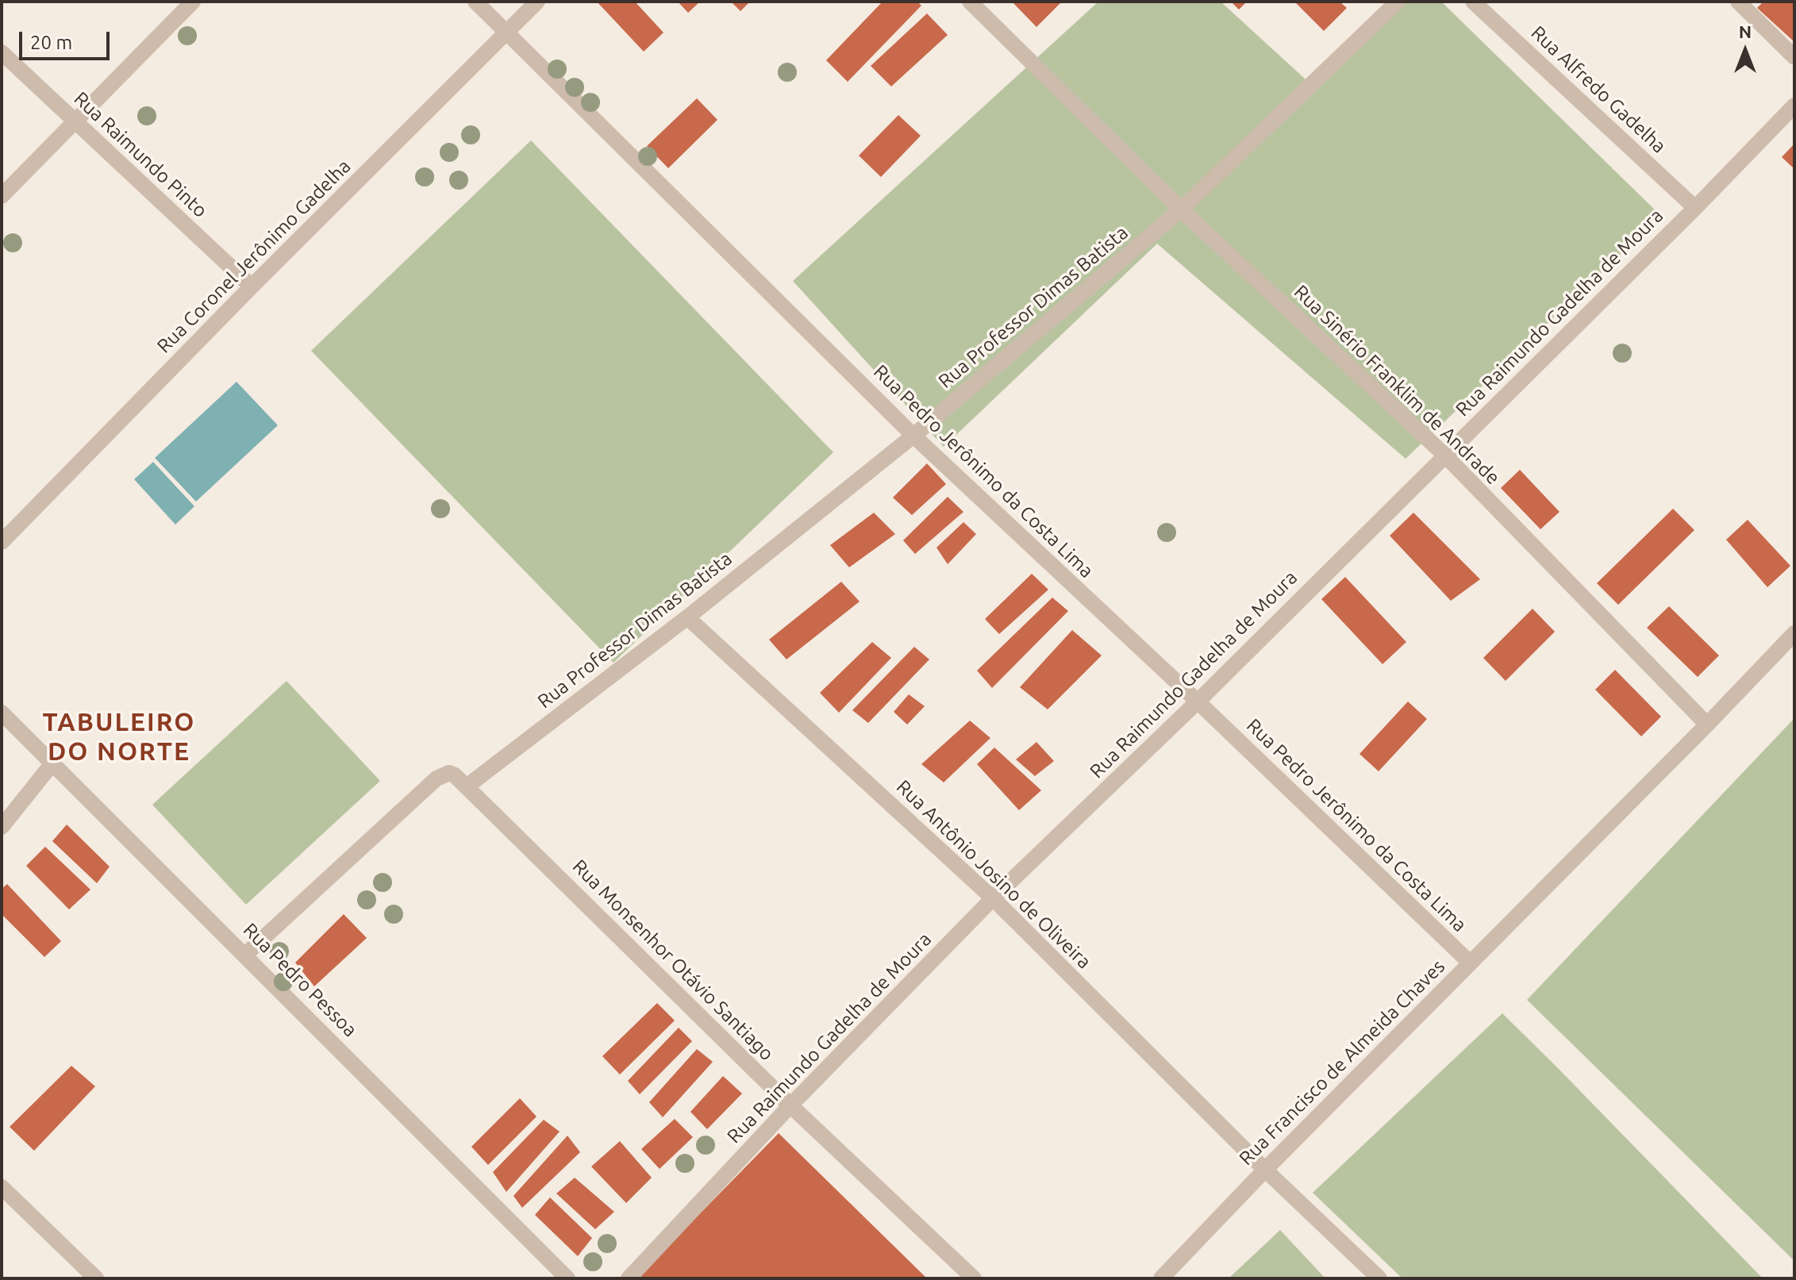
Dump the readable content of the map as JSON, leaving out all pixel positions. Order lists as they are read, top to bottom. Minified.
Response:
{"streets":{"street":["Rua Alfredo Gadelha","Rua Raimundo Pinto","Rua Coronel Jerônimo Gadelha","Rua Professor Dimas Batista","Rua Raimundo Gadelha de Moura","Rua Sinério Franklim de Andrade","Rua Pedro Jerônimo da Costa Lima","Rua Antônio Josino de Oliveira","Rua Monsenhor Otávio Santiago","Rua Pedro Pessoa","Rua Francisco de Almeida Chaves"]},"crossings":[["Rua Alfredo Gadelha","Rua Raimundo Gadelha de Moura"],["Rua Raimundo Pinto","Rua Coronel Jerônimo Gadelha"],["Rua Coronel Jerônimo Gadelha","Rua Pedro Jerônimo da Costa Lima"],["Rua Professor Dimas Batista","Rua Sinério Franklim de Andrade"],["Rua Professor Dimas Batista","Rua Pedro Jerônimo da Costa Lima"],["Rua Professor Dimas Batista","Rua Antônio Josino de Oliveira"],["Rua Professor Dimas Batista","Rua Monsenhor Otávio Santiago"],["Rua Professor Dimas Batista","Rua Pedro Pessoa"],["Rua Raimundo Gadelha de Moura","Rua Sinério Franklim de Andrade"],["Rua Raimundo Gadelha de Moura","Rua Pedro Jerônimo da Costa Lima"],["Rua Raimundo Gadelha de Moura","Rua Antônio Josino de Oliveira"],["Rua Raimundo Gadelha de Moura","Rua Monsenhor Otávio Santiago"],["Rua Sinério Franklim de Andrade","Rua Francisco de Almeida Chaves"],["Rua Pedro Jerônimo da Costa Lima","Rua Francisco de Almeida Chaves"],["Rua Antônio Josino de Oliveira","Rua Francisco de Almeida Chaves"]],"districts":["TABULEIRO DO NORTE"],"scale_bar":"20 m","north":"top"}
